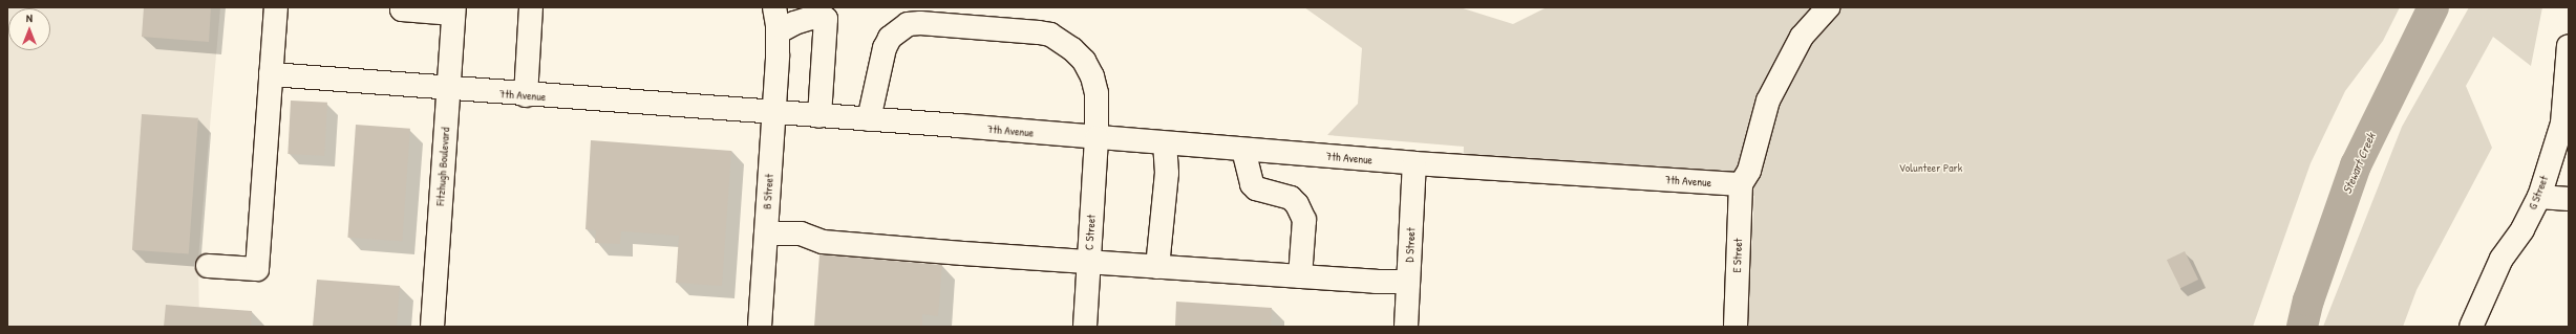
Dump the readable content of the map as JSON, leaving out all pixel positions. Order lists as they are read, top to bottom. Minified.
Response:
{"streets":{"street":["7th Avenue","Fitzhugh Boulevard","B Street","G Street","C Street","D Street","E Street"]},"crossings":[["7th Avenue","Fitzhugh Boulevard"],["7th Avenue","B Street"],["7th Avenue","C Street"],["7th Avenue","D Street"],["7th Avenue","E Street"]],"water":["Stewart Creek"],"parks":["Volunteer Park"],"north":"top"}
